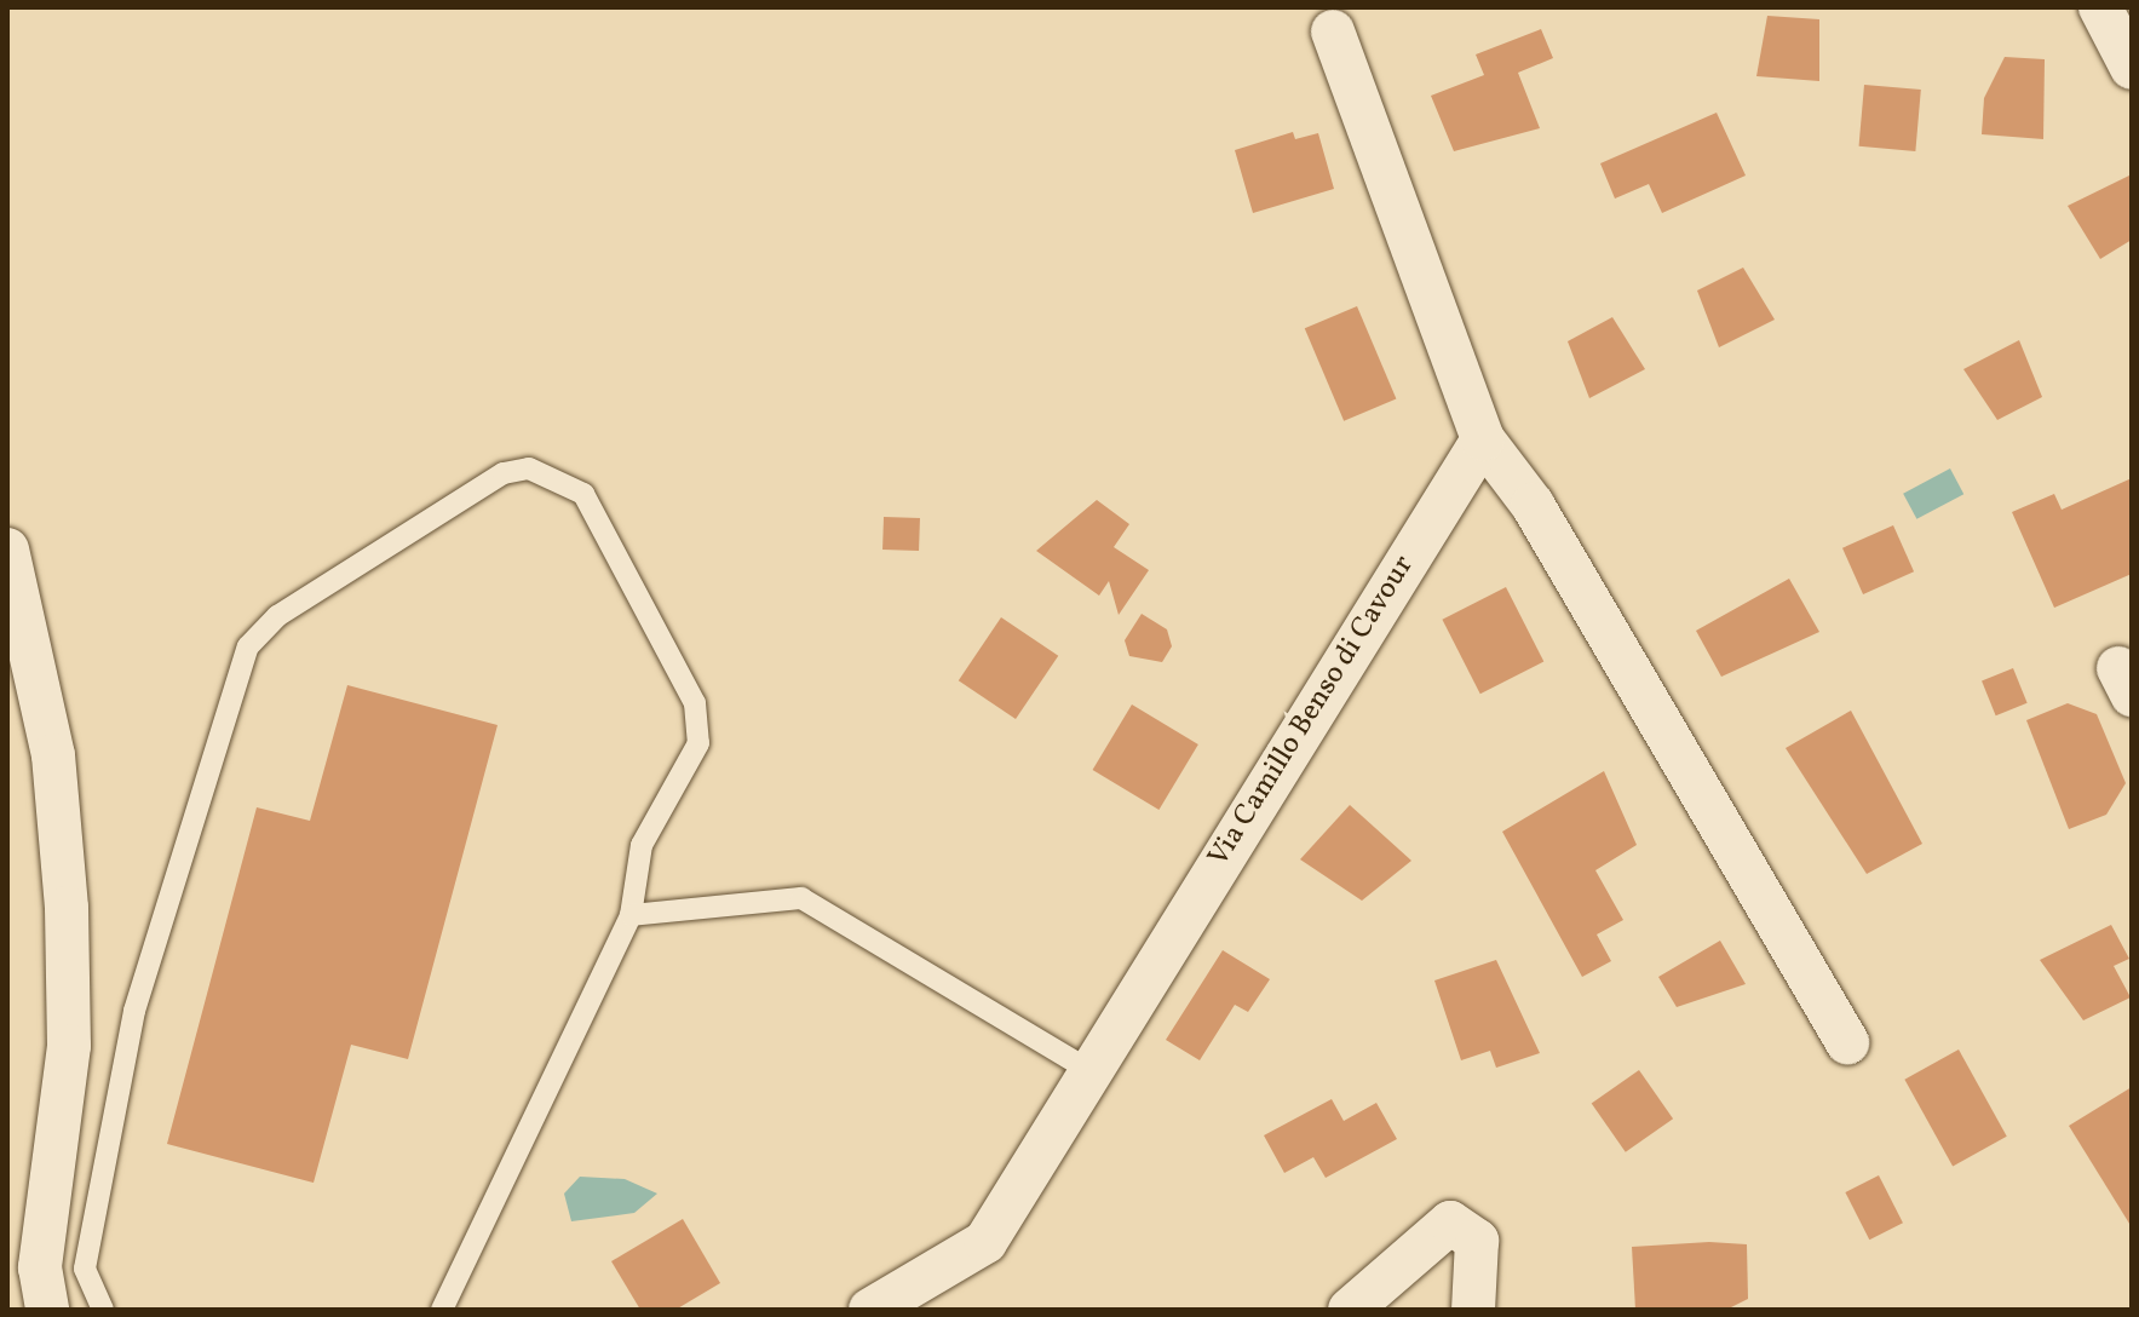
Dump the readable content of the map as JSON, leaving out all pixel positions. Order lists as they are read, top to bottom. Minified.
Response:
{"streets":{"street":["Via Camillo Benso di Cavour"]}}
